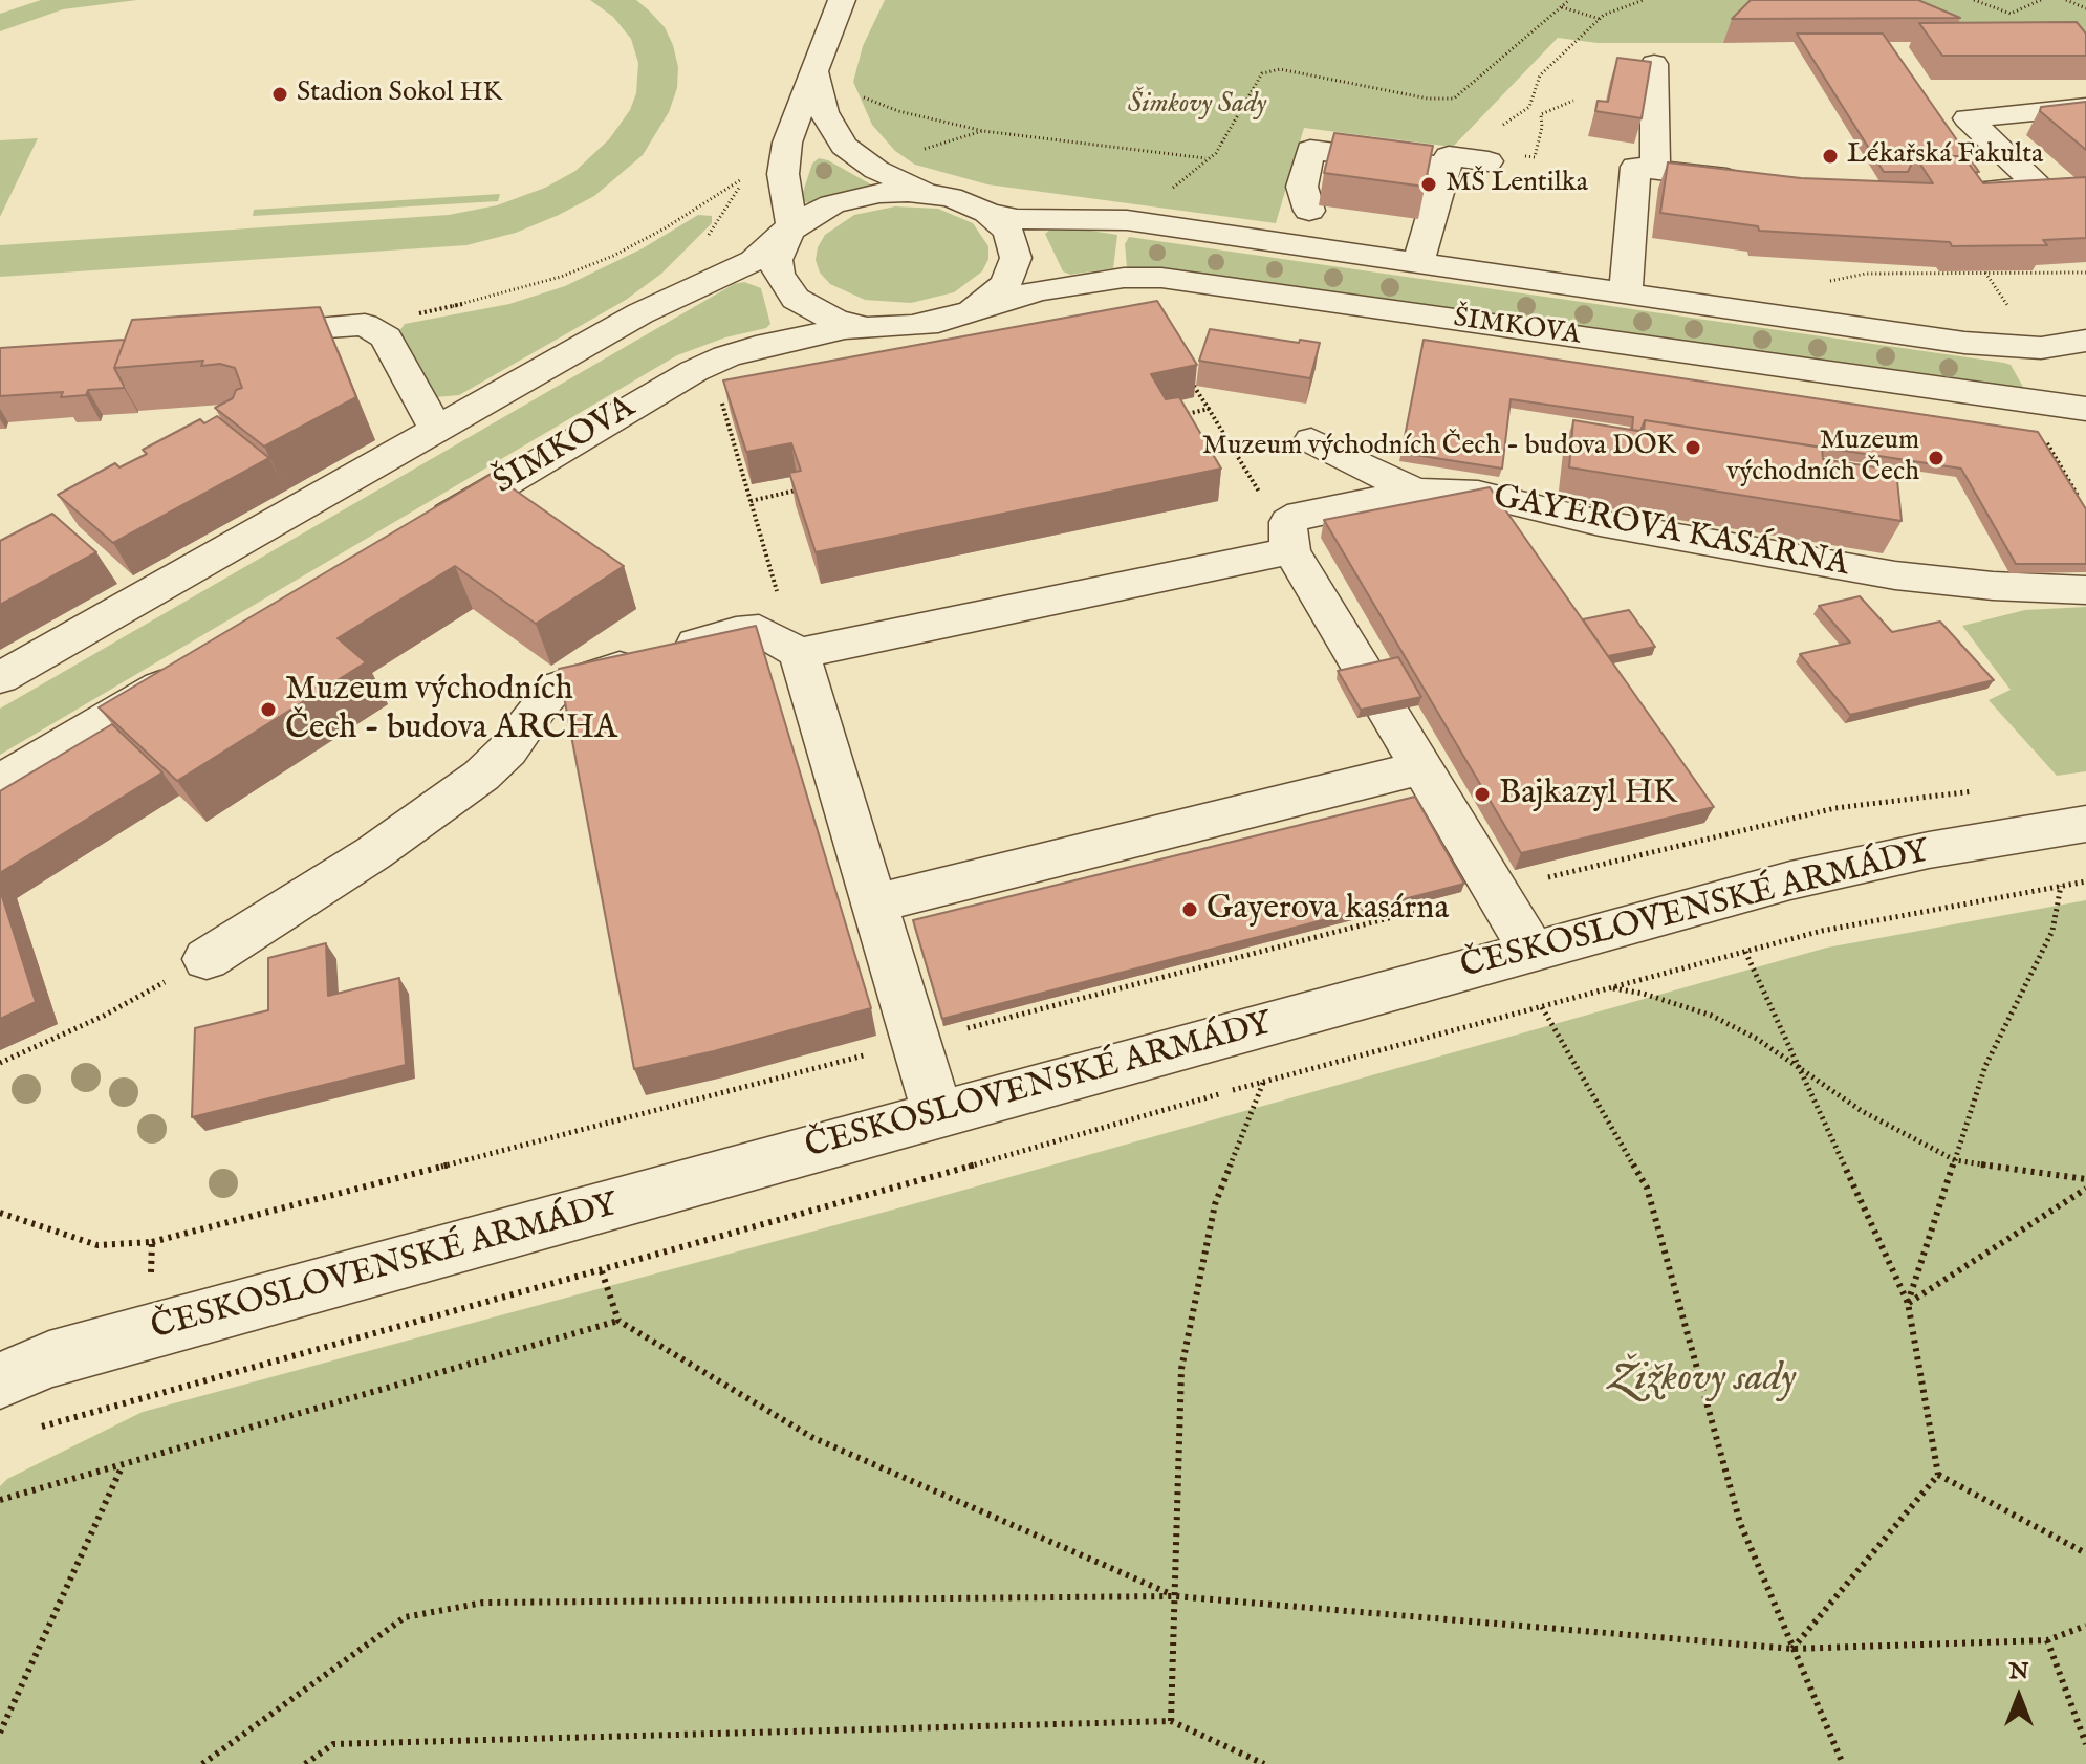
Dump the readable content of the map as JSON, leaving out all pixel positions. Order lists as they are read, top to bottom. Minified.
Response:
{"streets":{"street":["ŠIMKOVA","GAYEROVA KASÁRNA","ČESKOSLOVENSKÉ ARMÁDY"]},"parks":["Šimkovy Sady","Žižkovy sady"],"places":["Stadion Sokol HK","Lékařská Fakulta","MŠ Lentilka","Muzeum východních Čech - budova DOK","Muzeum východních Čech","Muzeum východních Čech - budova ARCHA","Bajkazyl HK","Gayerova kasárna"],"north":"top"}
